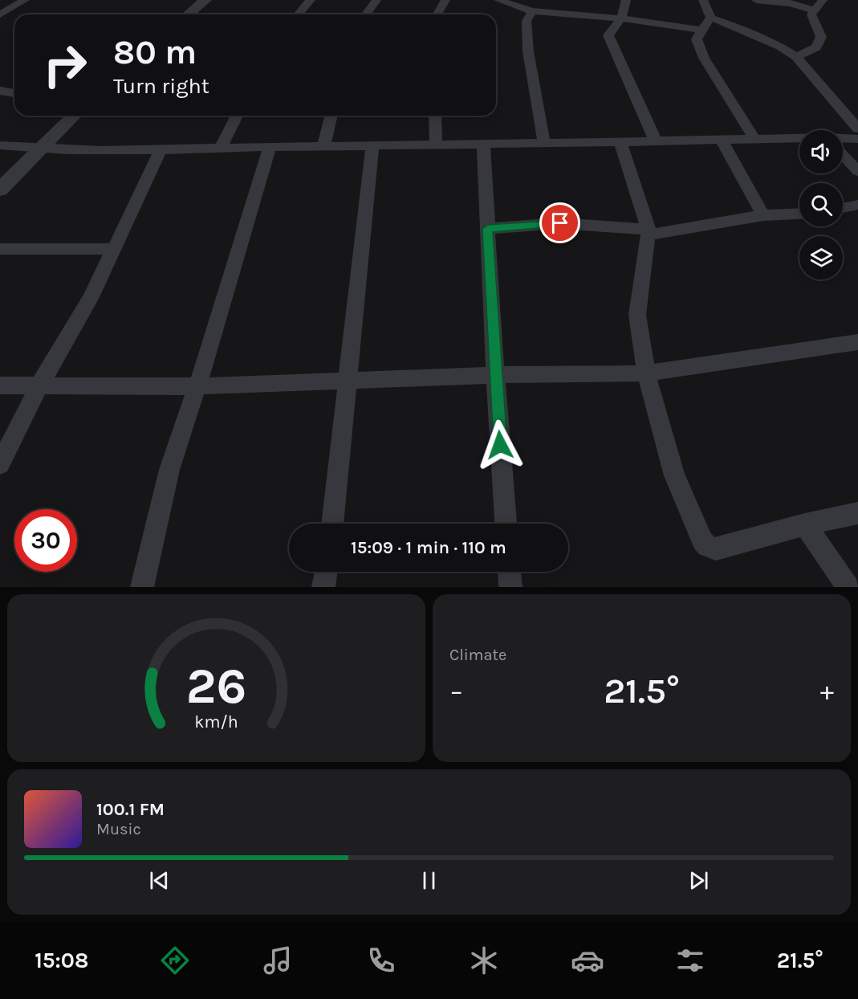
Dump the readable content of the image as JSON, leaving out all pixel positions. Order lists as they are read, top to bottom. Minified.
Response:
{"page":{"turn":["80 m","Turn right"],"limit":"30","trip":"15:09 · 1 min · 110 m","tile":"Climate","heat":["−","21.5°","+"],"song":["100.1 FM","Music"],"tabs":["15:08","21.5°"],"gauge":["26","km/h"]}}
